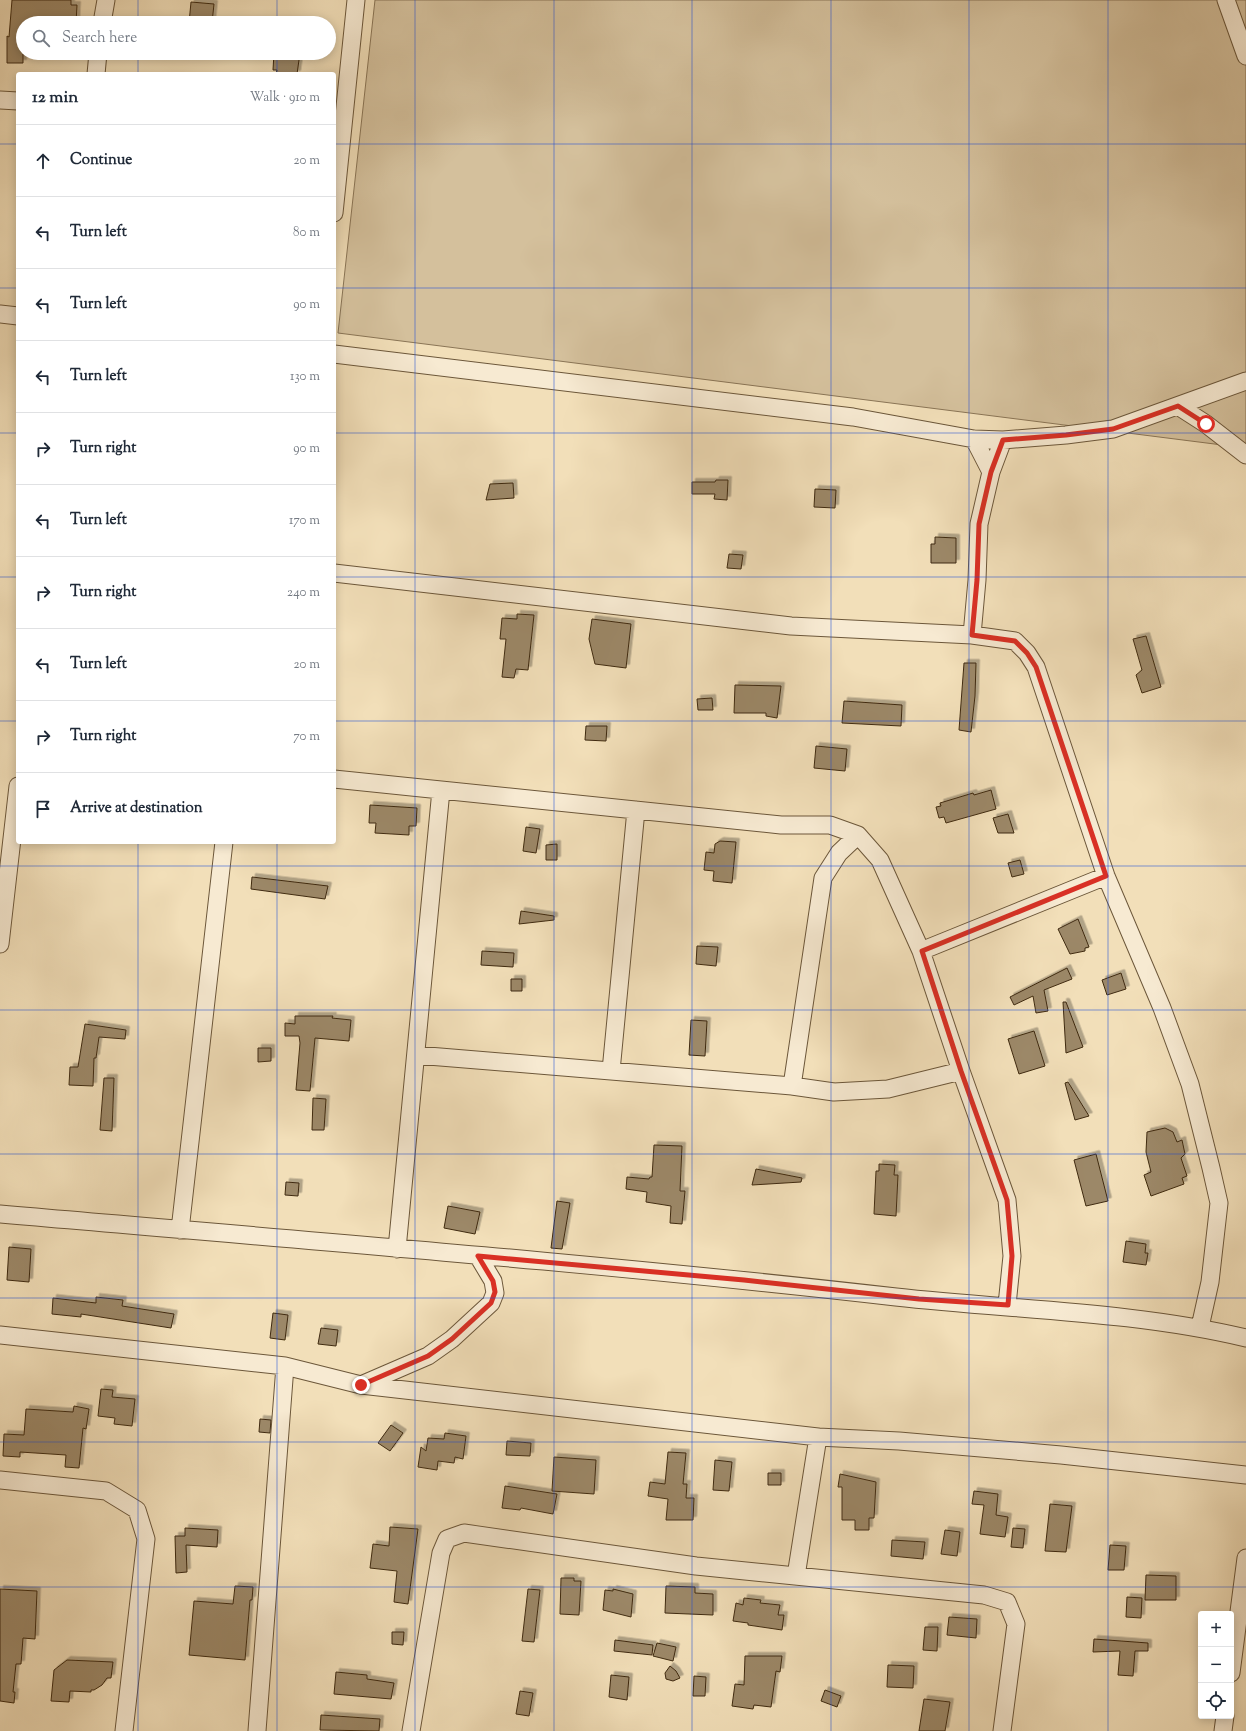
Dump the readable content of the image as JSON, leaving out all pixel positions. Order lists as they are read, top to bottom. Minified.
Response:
{"page":{"search":"Search here","heading":["12 min","Walk · 910 m"],"list":[["Continue","20 m"],["Turn left","80 m"],["Turn left","90 m"],["Turn left","130 m"],["Turn right","90 m"],["Turn left","170 m"],["Turn right","240 m"],["Turn left","20 m"],["Turn right","70 m"],"Arrive at destination"],"map_buttons":["+","−"]}}
